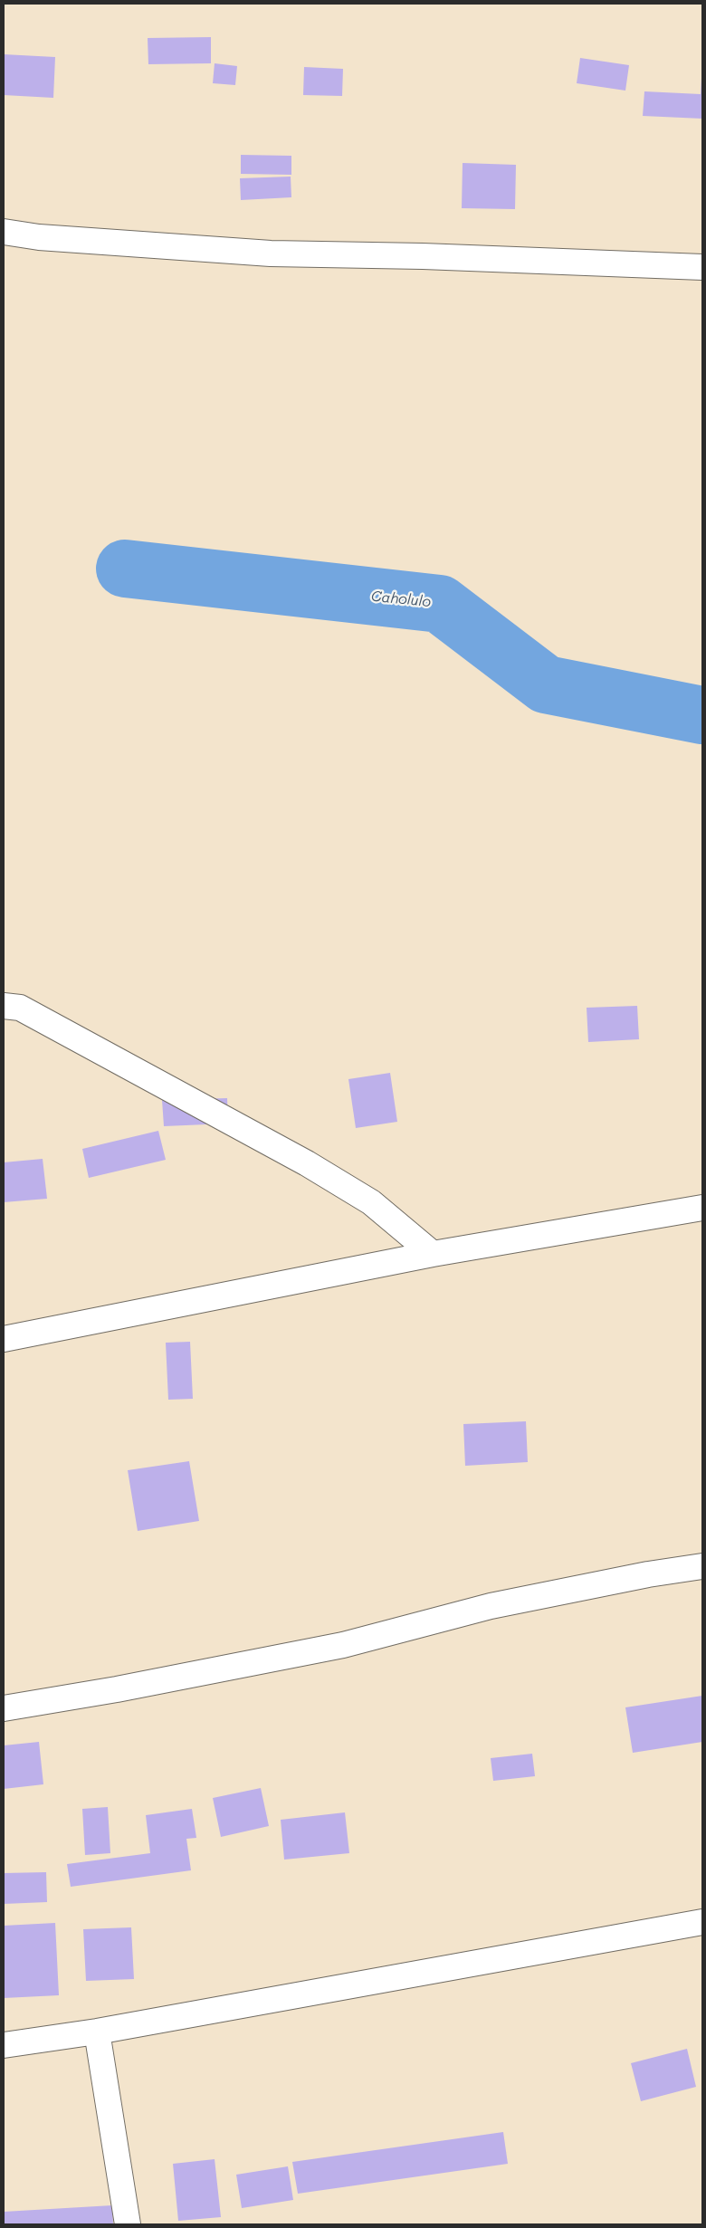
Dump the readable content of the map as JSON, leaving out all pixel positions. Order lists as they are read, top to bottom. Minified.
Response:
{"water":["Caholulo"]}
